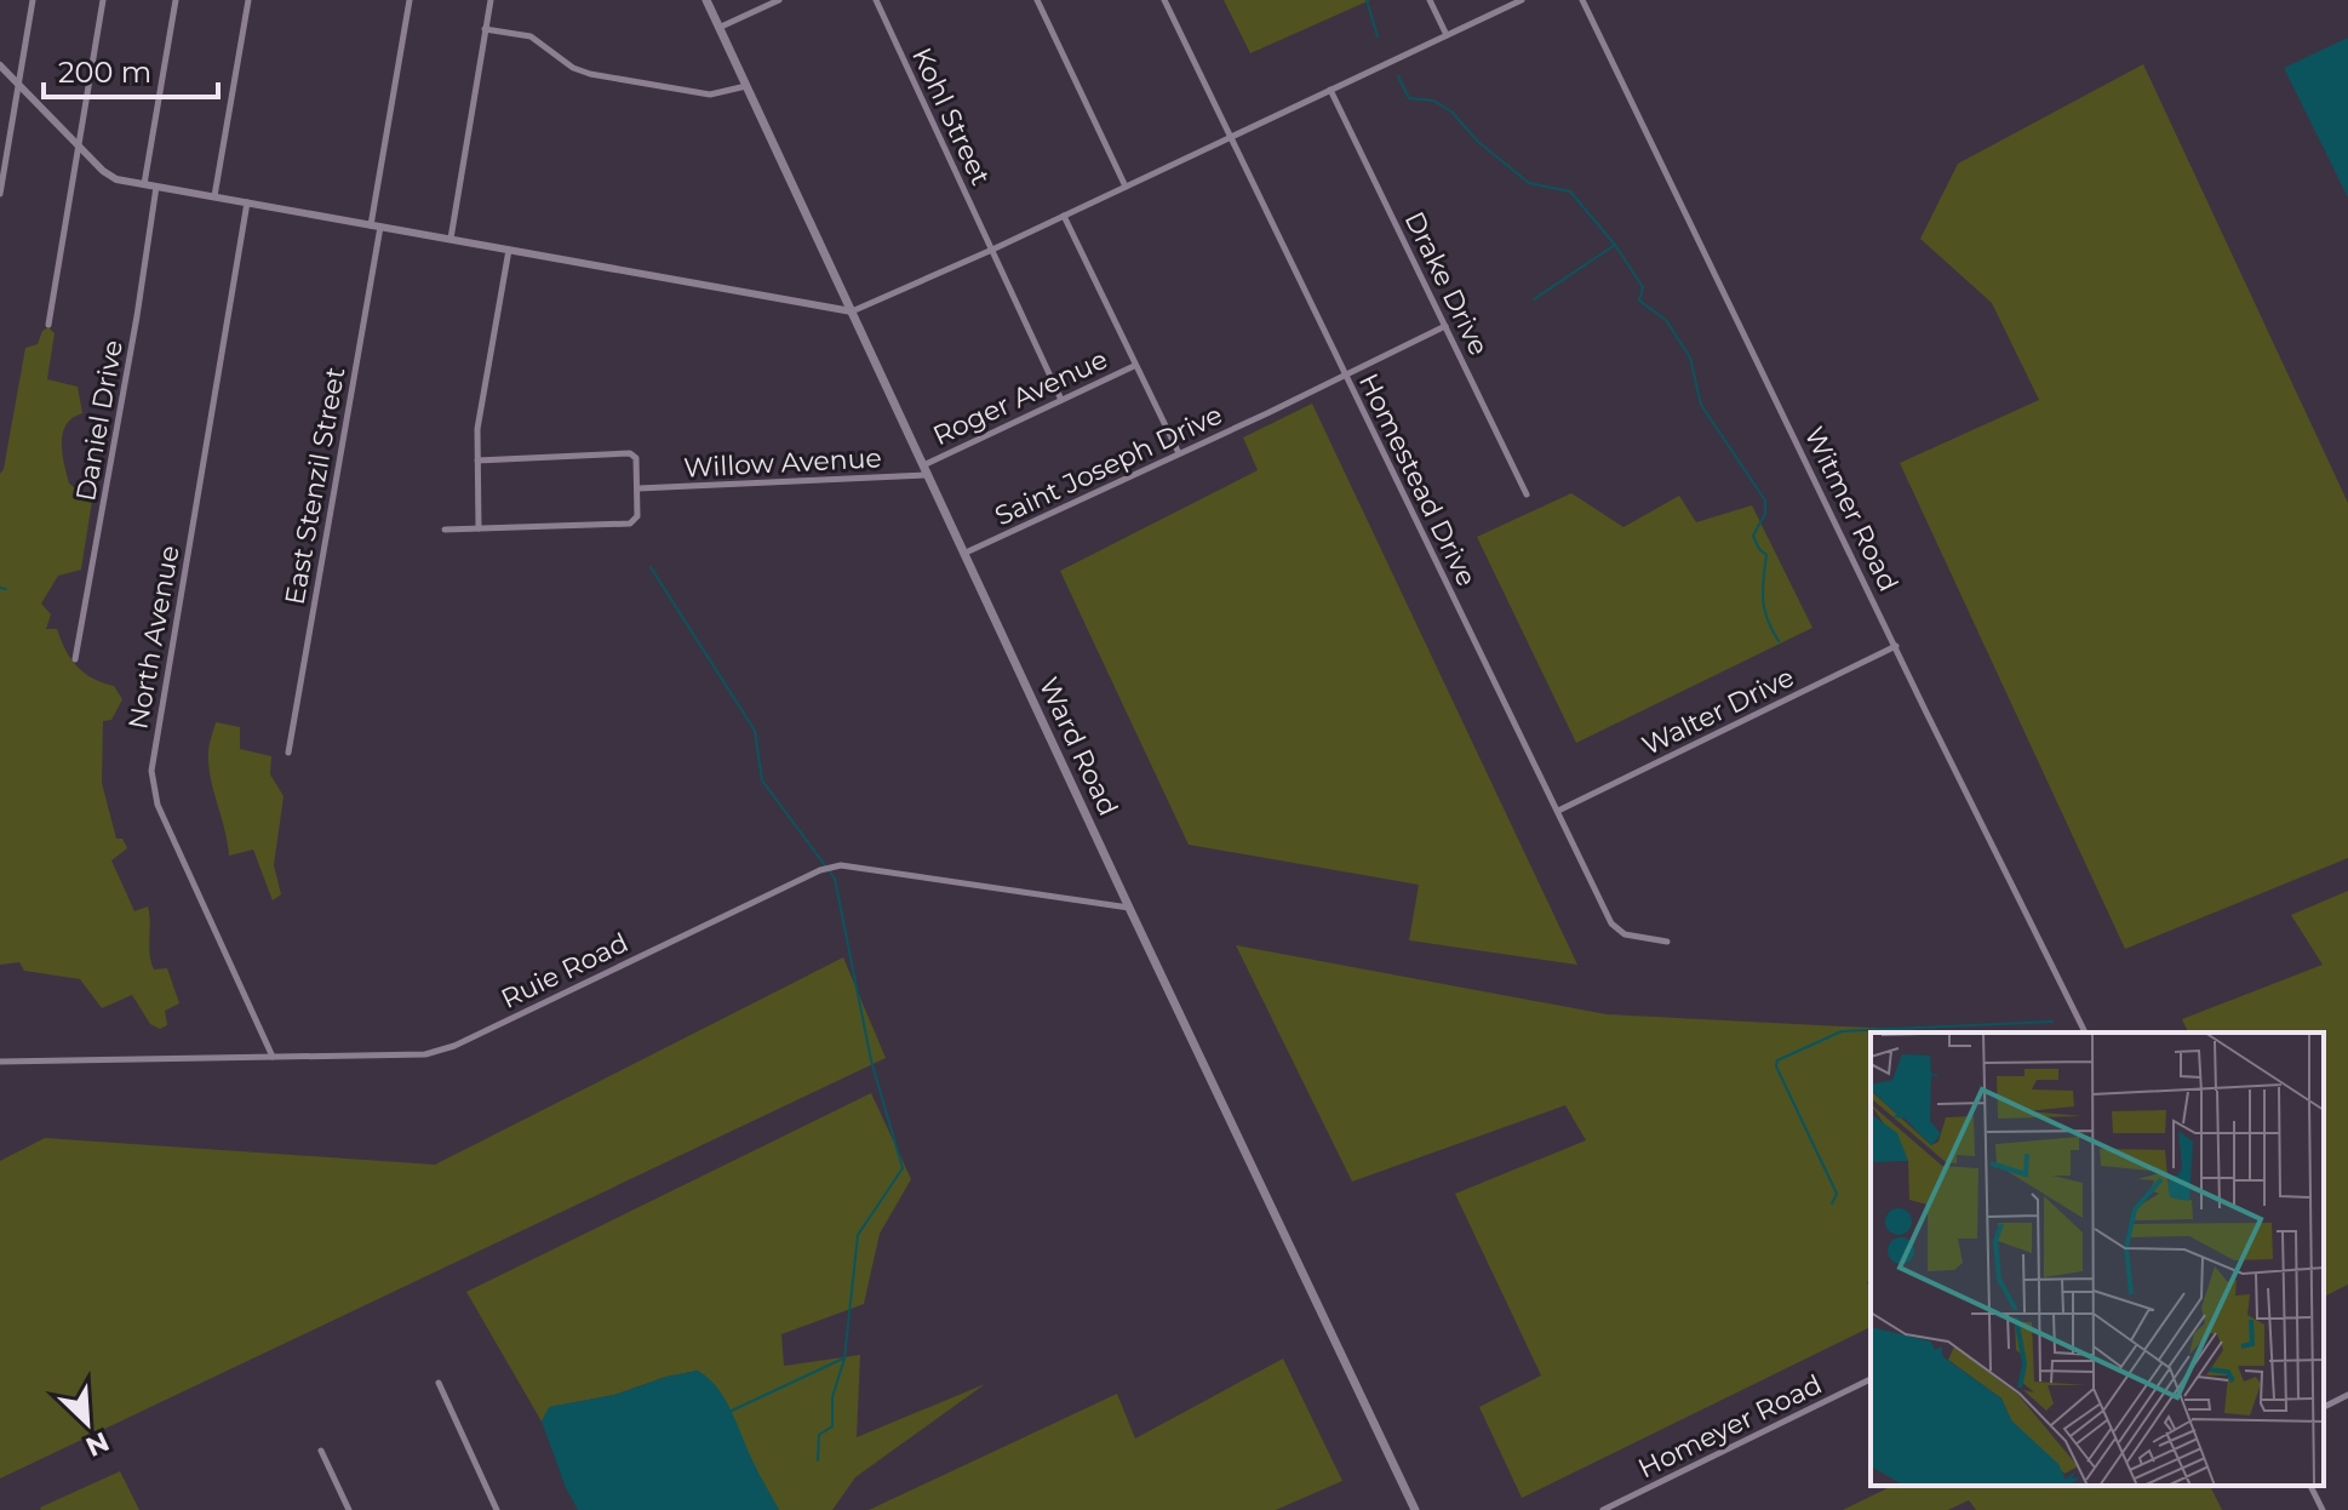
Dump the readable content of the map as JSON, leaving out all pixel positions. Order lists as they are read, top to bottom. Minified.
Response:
{"streets":{"main road":["Ward Road"],"street":["Kohl Street","Drake Drive","Roger Avenue","Daniel Drive","Willow Avenue","Saint Joseph Drive","Homestead Drive","East Stenzil Street","Witmer Road","North Avenue","Walter Drive","Ruie Road","Homeyer Road"]},"crossings":[["Kohl Street","Roger Avenue"],["Drake Drive","Saint Joseph Drive"],["Roger Avenue","Willow Avenue"],["Roger Avenue","Ward Road"],["Willow Avenue","Ward Road"],["Saint Joseph Drive","Homestead Drive"],["Saint Joseph Drive","Ward Road"],["Homestead Drive","Walter Drive"],["Witmer Road","Walter Drive"],["North Avenue","Ruie Road"],["Ward Road","Ruie Road"]],"scale_bar":"200 m","north":"bottom right"}
